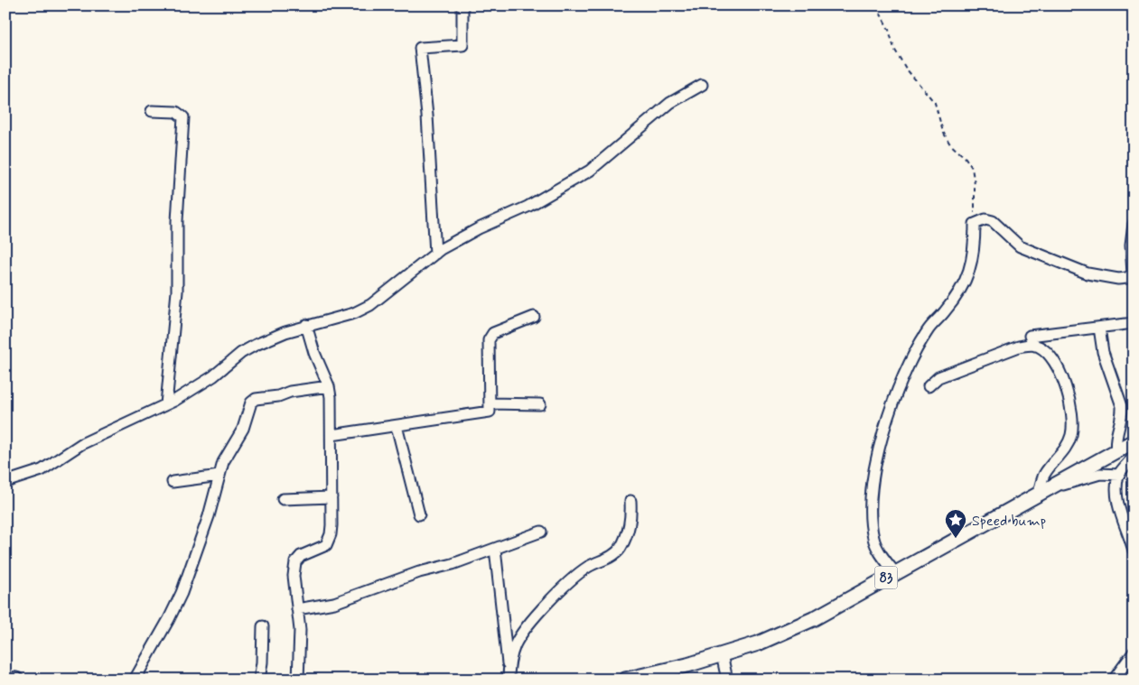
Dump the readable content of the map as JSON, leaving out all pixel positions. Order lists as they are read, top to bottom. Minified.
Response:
{"streets":{"main road":["83"]},"places":{"place":["Speed bump"]}}
